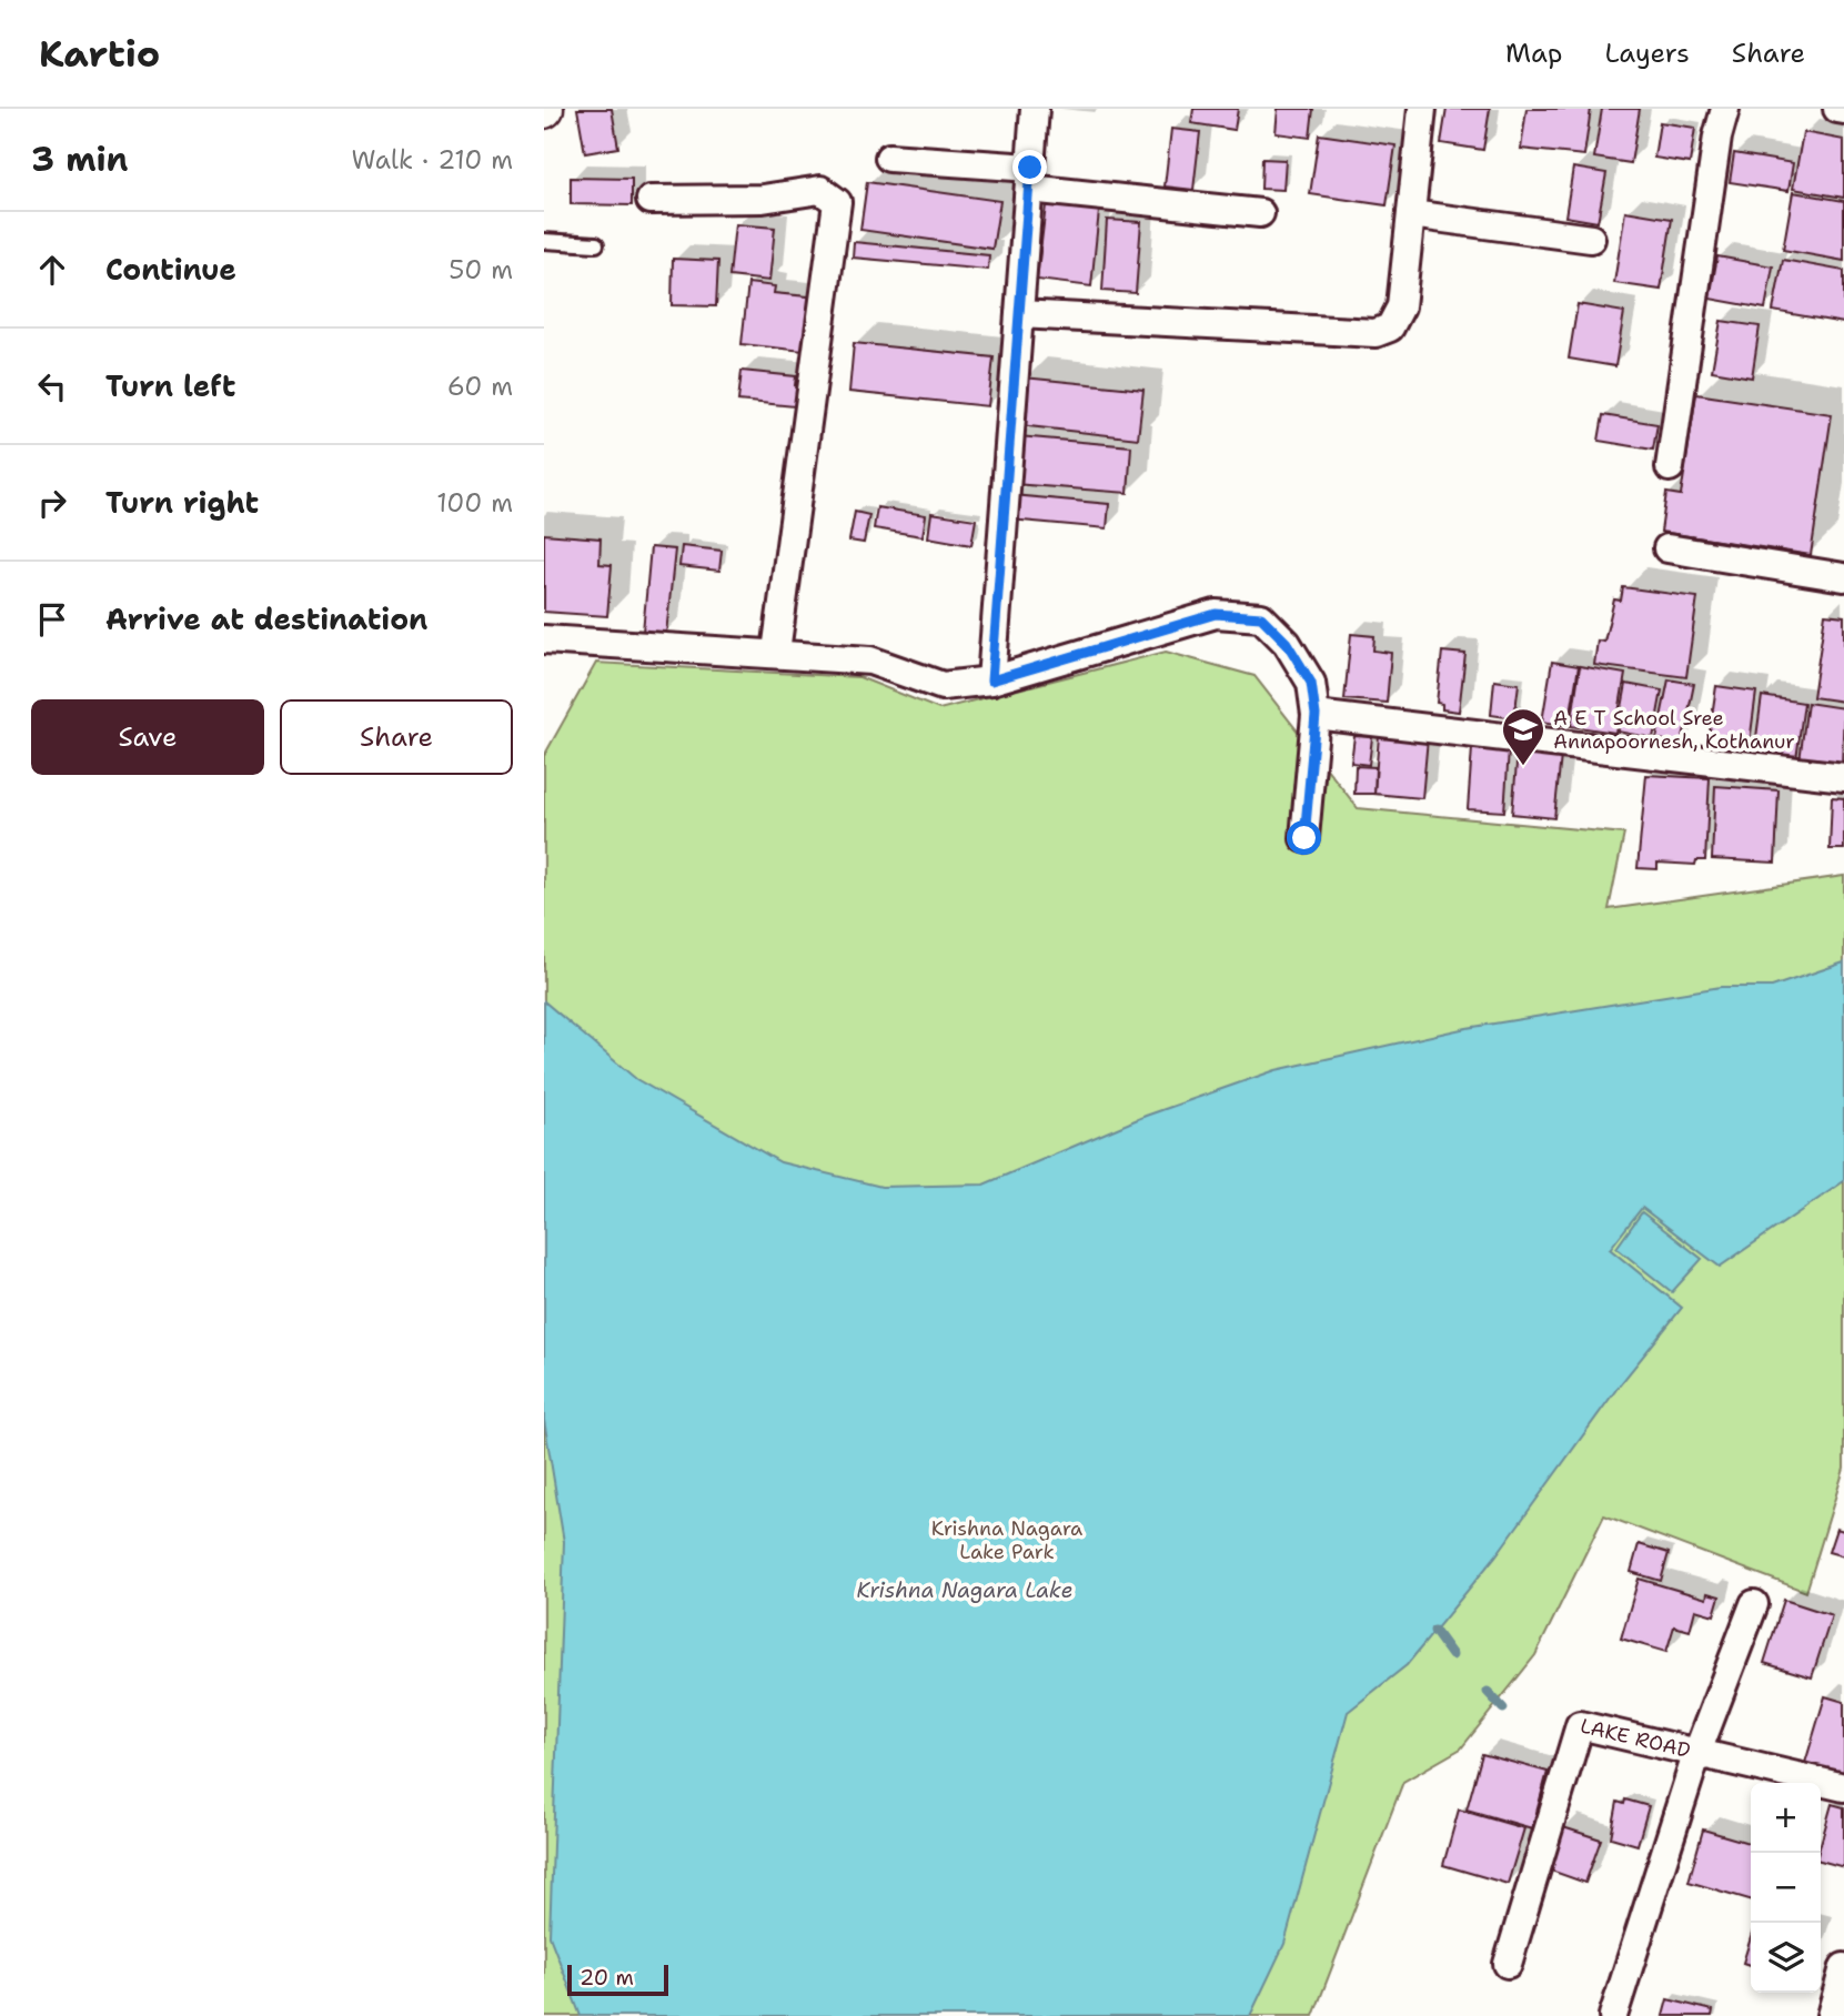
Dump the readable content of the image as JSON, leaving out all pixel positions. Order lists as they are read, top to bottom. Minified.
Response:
{"streets":{"street":["LAKE ROAD"]},"water":["Krishna Nagara Lake"],"parks":["Krishna Nagara Lake Park"],"places":{"school or university":["A E T School Sree Annapoornesh, Kothanur"]},"scale_bar":"20 m","page":{"header":"Kartio","nav":["Map","Layers","Share"],"heading":["3 min","Walk · 210 m"],"list":[["Continue","50 m"],["Turn left","60 m"],["Turn right","100 m"],"Arrive at destination"],"buttons":["Save","Share"],"map_buttons":["+","−"],"scale":"20 m"}}
